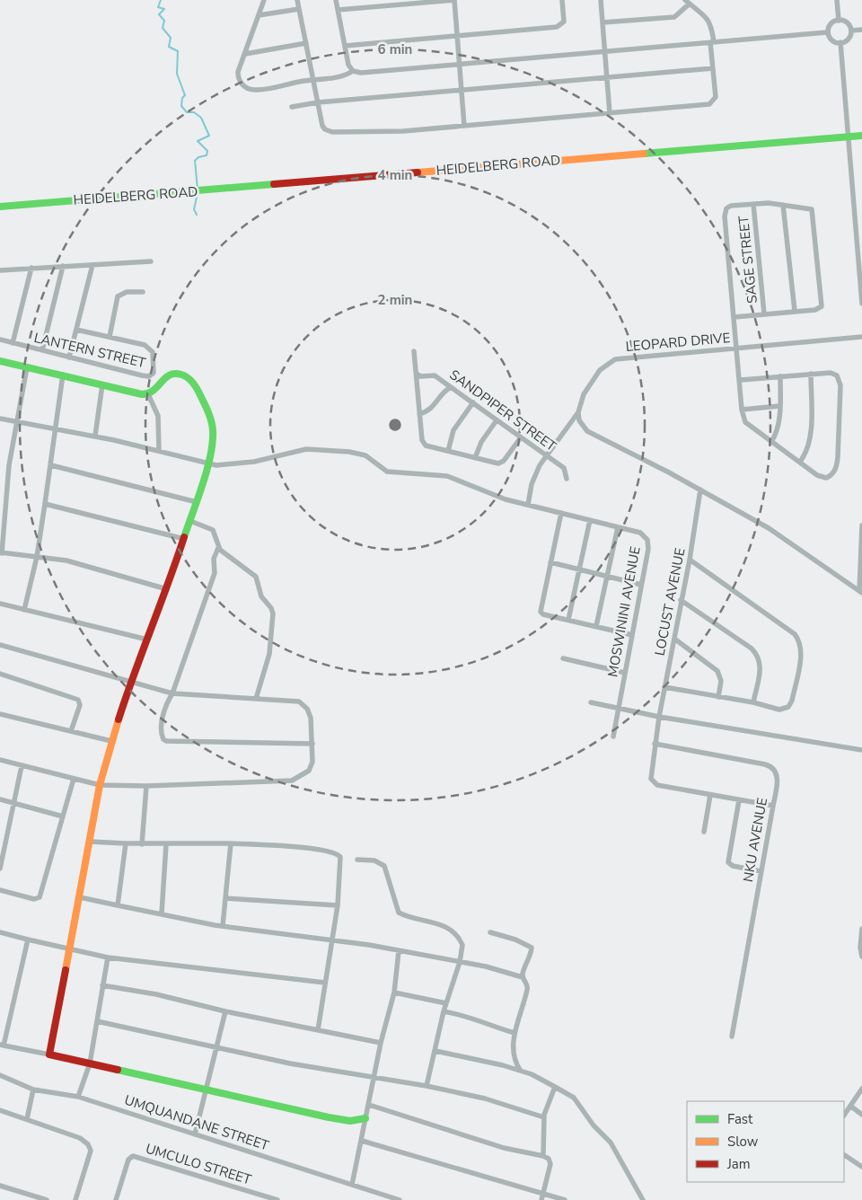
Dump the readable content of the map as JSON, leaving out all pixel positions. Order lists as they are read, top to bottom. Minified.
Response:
{"streets":{"street":["HEIDELBERG ROAD","SAGE STREET","LEOPARD DRIVE","LANTERN STREET","SANDPIPER STREET","LOCUST AVENUE","MOSWININI AVENUE","NKU AVENUE","UMQUANDANE STREET","UMCULO STREET"]},"crossings":[["LEOPARD DRIVE","SANDPIPER STREET"],["LEOPARD DRIVE","MOSWININI AVENUE"],["LOCUST AVENUE","NKU AVENUE"]],"legend":["Fast","Slow","Jam"],"rings":["6 min","4 min","2 min"]}
